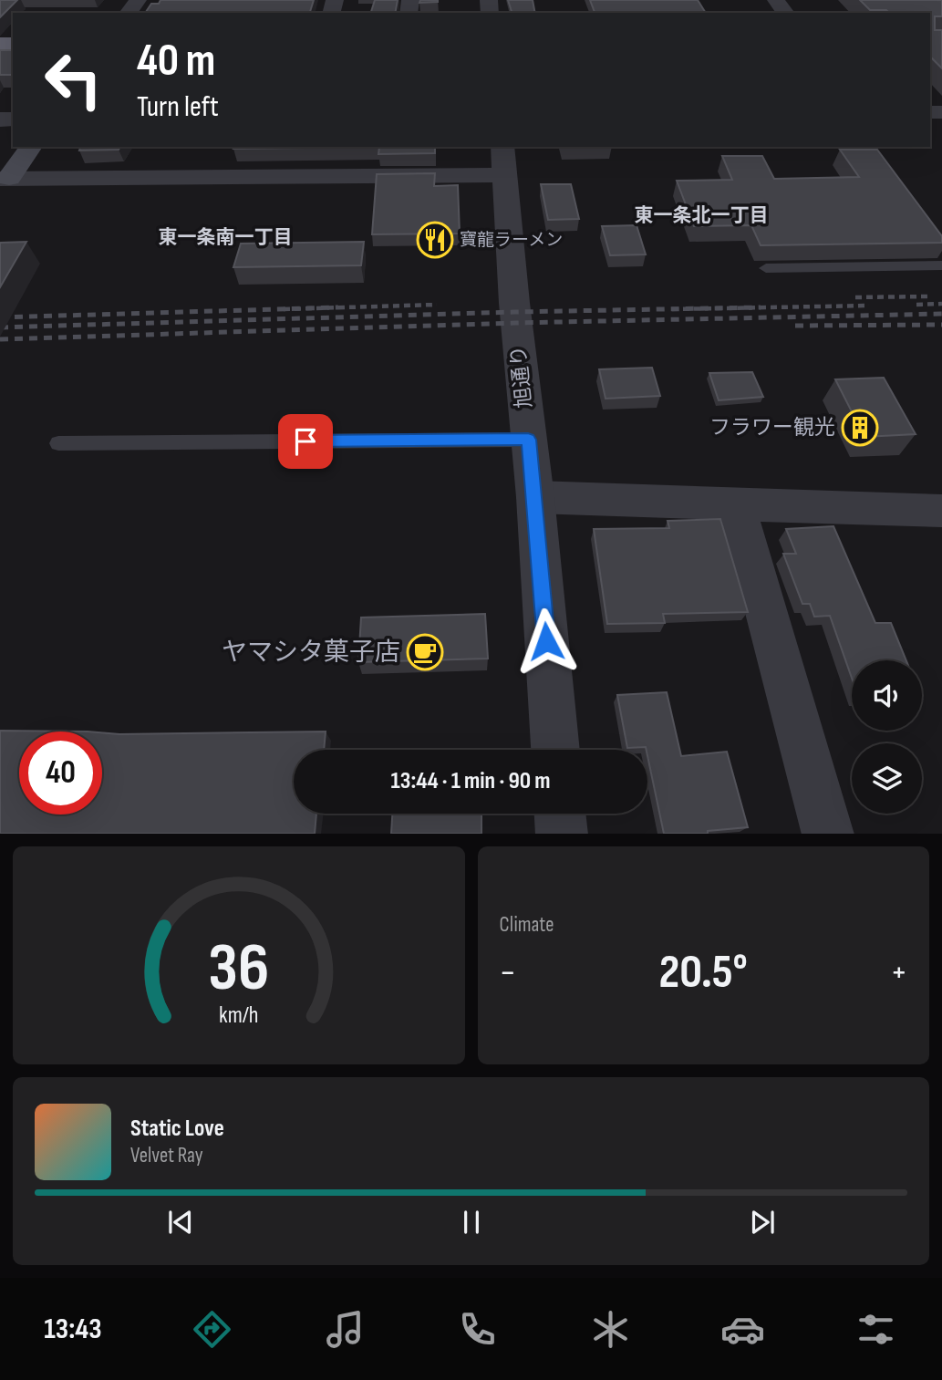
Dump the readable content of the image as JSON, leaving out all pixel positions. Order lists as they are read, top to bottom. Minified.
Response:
{"streets":{"street":["旭通り"]},"districts":["東一条北一丁目","東一条南一丁目"],"places":{"restaurant":["寶龍ラーメン"],"building":["フラワー観光"],"cafe":["ヤマシタ菓子店"]},"page":{"turn":["40 m","Turn left"],"limit":"40","trip":"13:44 · 1 min · 90 m","tile":"Climate","heat":["−","20.5°","+"],"song":["Static Love","Velvet Ray"],"tabs":"13:43","gauge":["36","km/h"]}}
